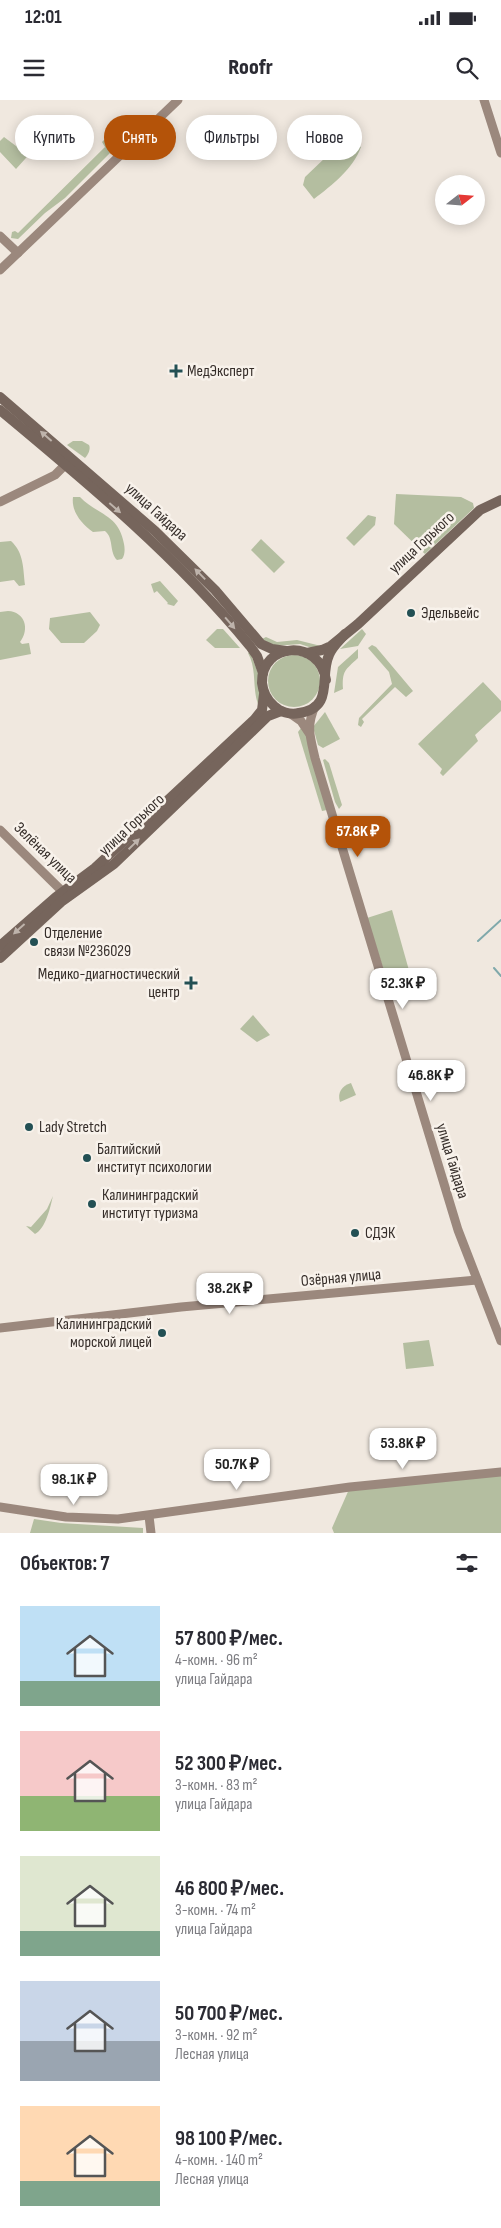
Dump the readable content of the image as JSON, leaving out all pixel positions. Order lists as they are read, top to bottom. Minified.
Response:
{"streets":{"main road":["улица Гайдара","улица Горького"],"street":["Зелёная улица","Озёрная улица"]},"crossings":[["улица Гайдара","улица Горького"],["улица Гайдара","Озёрная улица"],["улица Горького","Зелёная улица"]],"places":{"health":["МедЭксперт","Медико-диагностический центр"],"other":["Эдельвейс","Отделение связи №236029","Lady Stretch","Балтийский институт психологии","Калининградский институт туризма","СДЭК","Калининградский морской лицей"]},"north":"right","page":{"status":"12:01","header":"Roofr","chip":["Купить","Снять","Фильтры","Новое"],"price":["57.8K ₽","52.3K ₽","46.8K ₽","38.2K ₽","53.8K ₽","50.7K ₽","98.1K ₽"],"heading":"Объектов: 7","list":[{"name":"57 800 ₽/мес.","note":"4-комн. · 96 m² · улица Гайдара"},{"name":"52 300 ₽/мес.","note":"3-комн. · 83 m² · улица Гайдара"},{"name":"46 800 ₽/мес.","note":"3-комн. · 74 m² · улица Гайдара"},{"name":"50 700 ₽/мес.","note":"3-комн. · 92 m² · Лесная улица"},{"name":"98 100 ₽/мес.","note":"4-комн. · 140 m² · Лесная улица"}]}}
